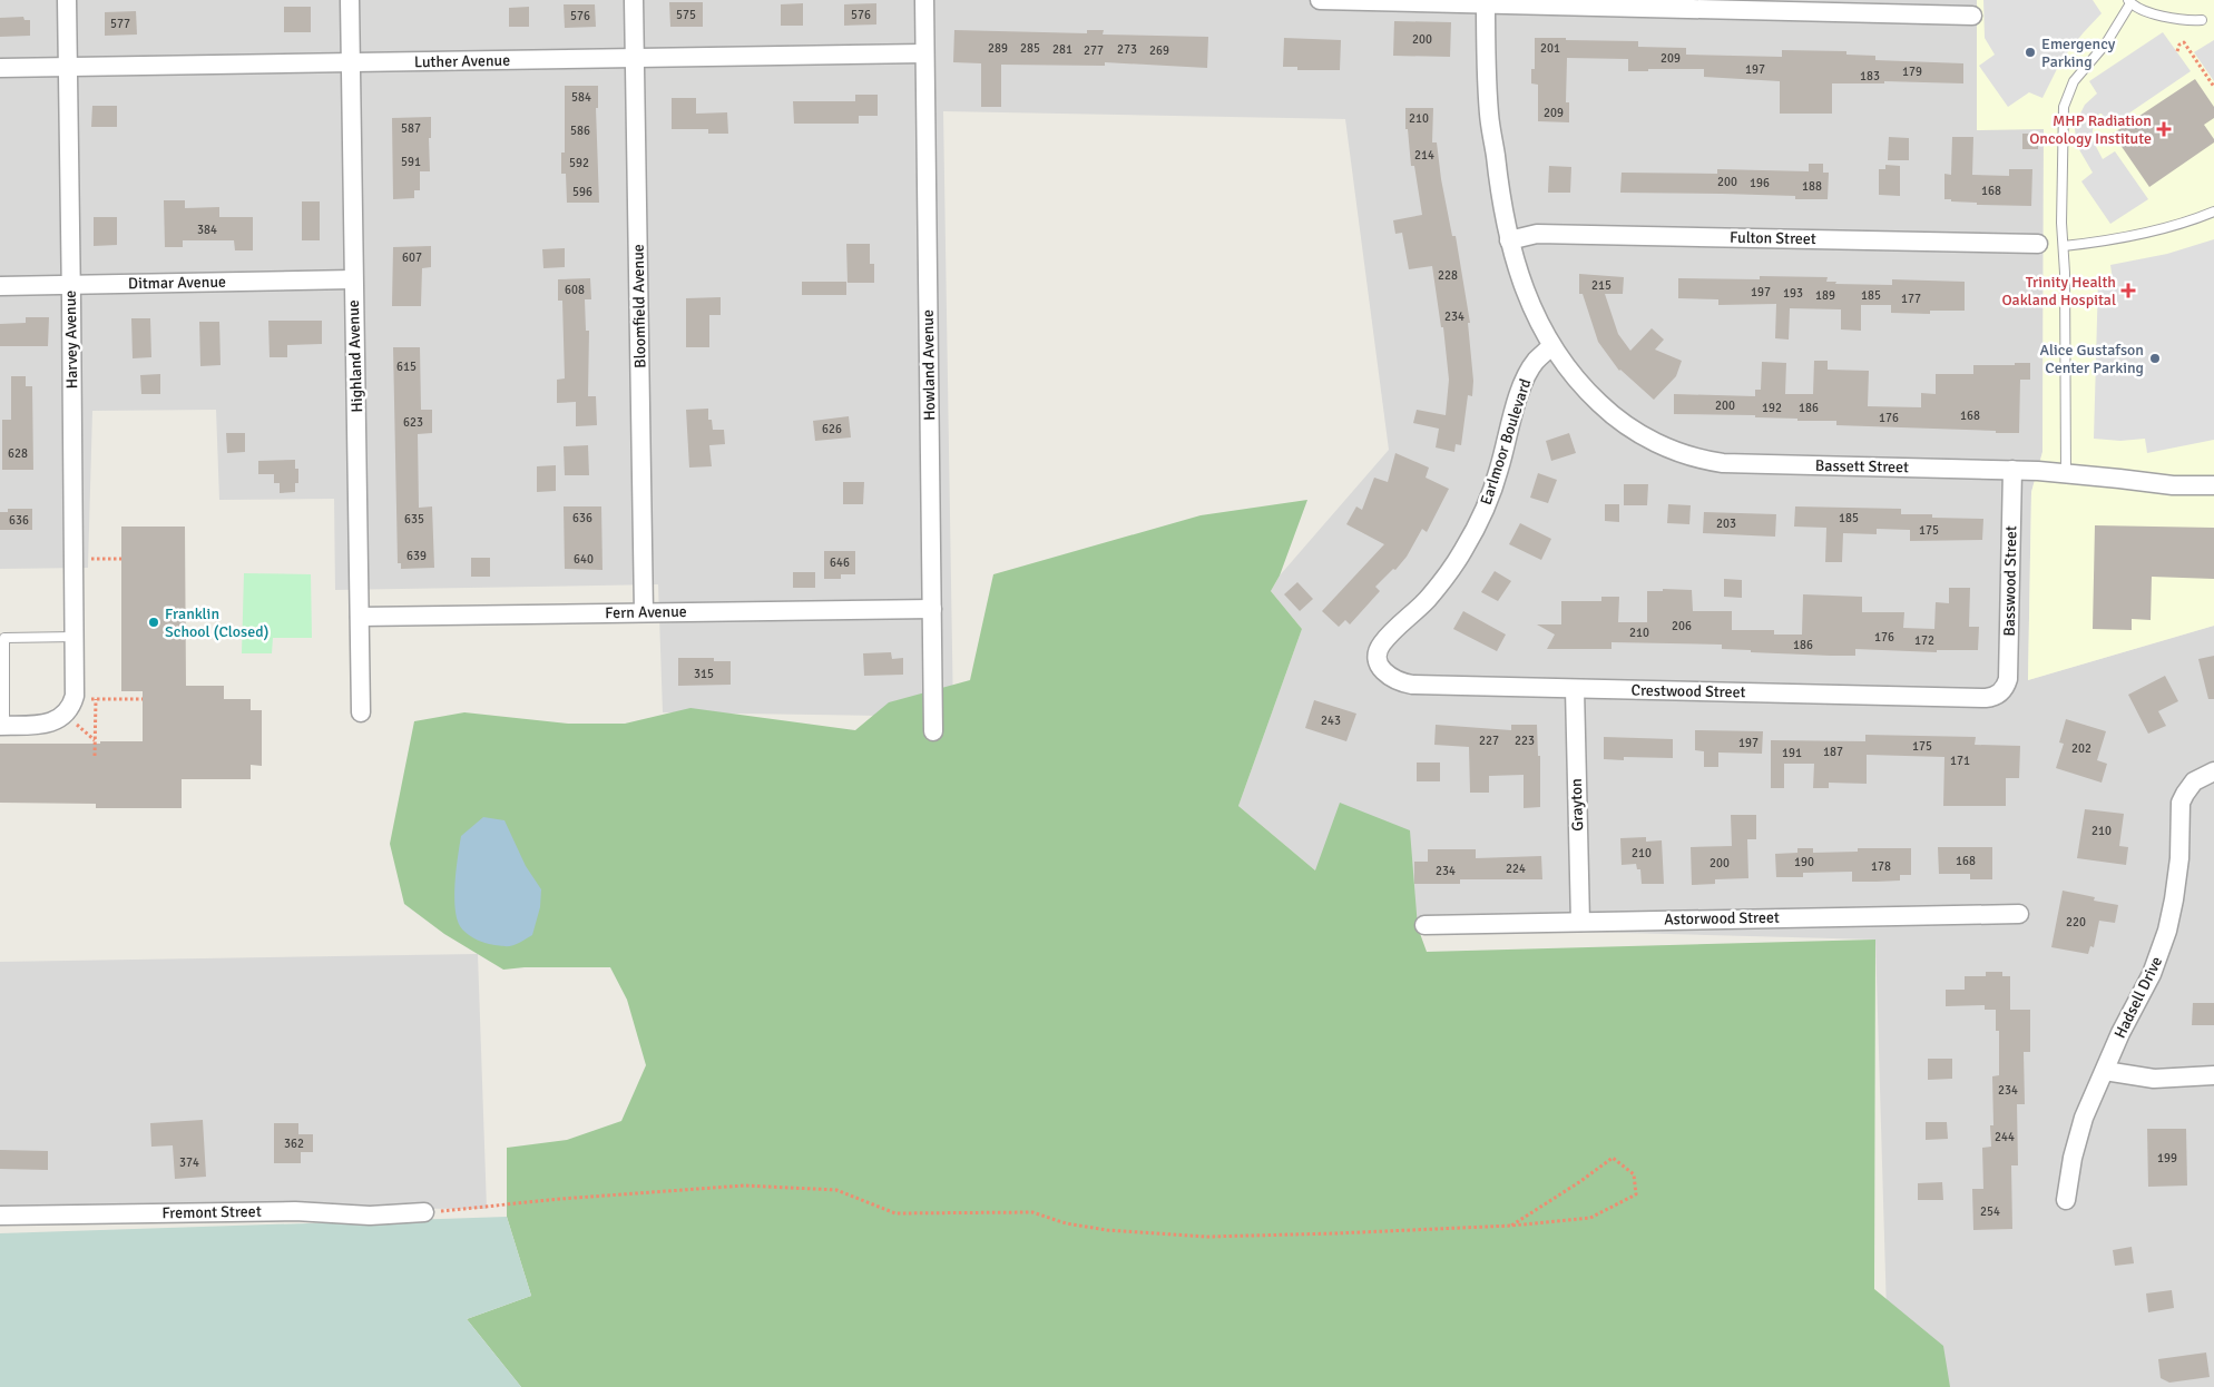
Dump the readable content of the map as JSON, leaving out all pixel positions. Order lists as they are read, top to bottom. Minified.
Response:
{"streets":{"street":["Luther Avenue","Fulton Street","Ditmar Avenue","Bloomfield Avenue","Harvey Avenue","Highland Avenue","Howland Avenue","Earlmoor Boulevard","Bassett Street","Basswood Street","Fern Avenue","Crestwood Street","Grayton","Astorwood Street","Hadsell Drive","Fremont Street"]},"crossings":[["Luther Avenue","Bloomfield Avenue"],["Luther Avenue","Harvey Avenue"],["Luther Avenue","Highland Avenue"],["Luther Avenue","Howland Avenue"],["Ditmar Avenue","Harvey Avenue"],["Ditmar Avenue","Highland Avenue"],["Bloomfield Avenue","Fern Avenue"],["Highland Avenue","Fern Avenue"],["Howland Avenue","Fern Avenue"],["Earlmoor Boulevard","Bassett Street"],["Earlmoor Boulevard","Crestwood Street"],["Bassett Street","Basswood Street"],["Basswood Street","Crestwood Street"],["Crestwood Street","Grayton"],["Grayton","Astorwood Street"]],"places":{"other":["Emergency Parking","Alice Gustafson Center Parking","Franklin School (Closed)"],"health":["MHP Radiation Oncology Institute","Trinity Health Oakland Hospital"]},"house_numbers":["575","576","576","577","200","289","285","201","281","273","277","269","209","197","179","183","584","209","210","587","586","214","591","592","200","196","188","168","596","384","607","228","215","608","197","193","189","185","177","234","615","200","192","186","168","176","623","626","628","636","185","635","636","203","175","639","640","646","206","210","176","172","186","315","243","227","223","197","175","202","187","191","171","210","210","168","190","200","178","224","234","220","234","244","362","199","374","254"]}
